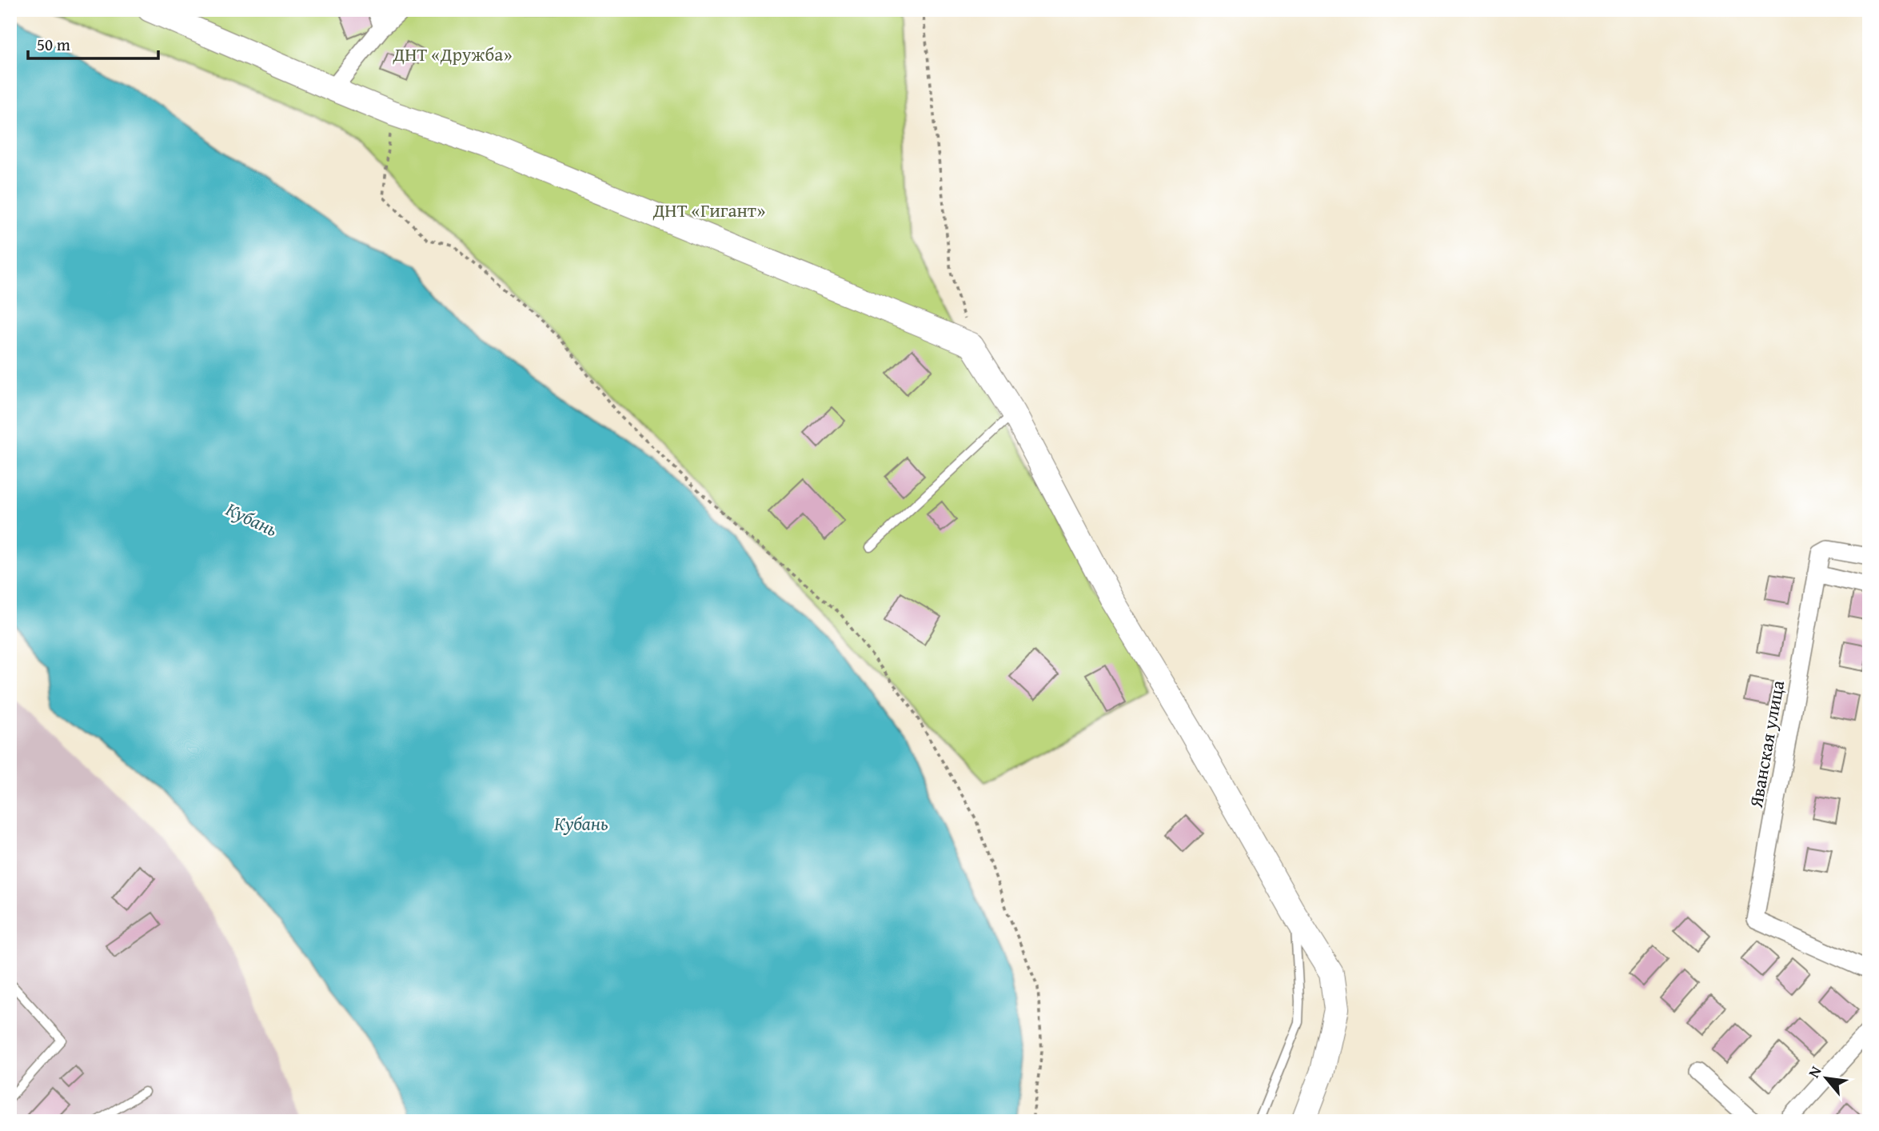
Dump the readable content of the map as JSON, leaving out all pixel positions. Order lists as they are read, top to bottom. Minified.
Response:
{"streets":{"street":["Яванская улица"]},"water":["Кубань"],"parks":["ДНТ «Дружба»","ДНТ «Гигант»"],"scale_bar":"50 m","north":"top left"}
